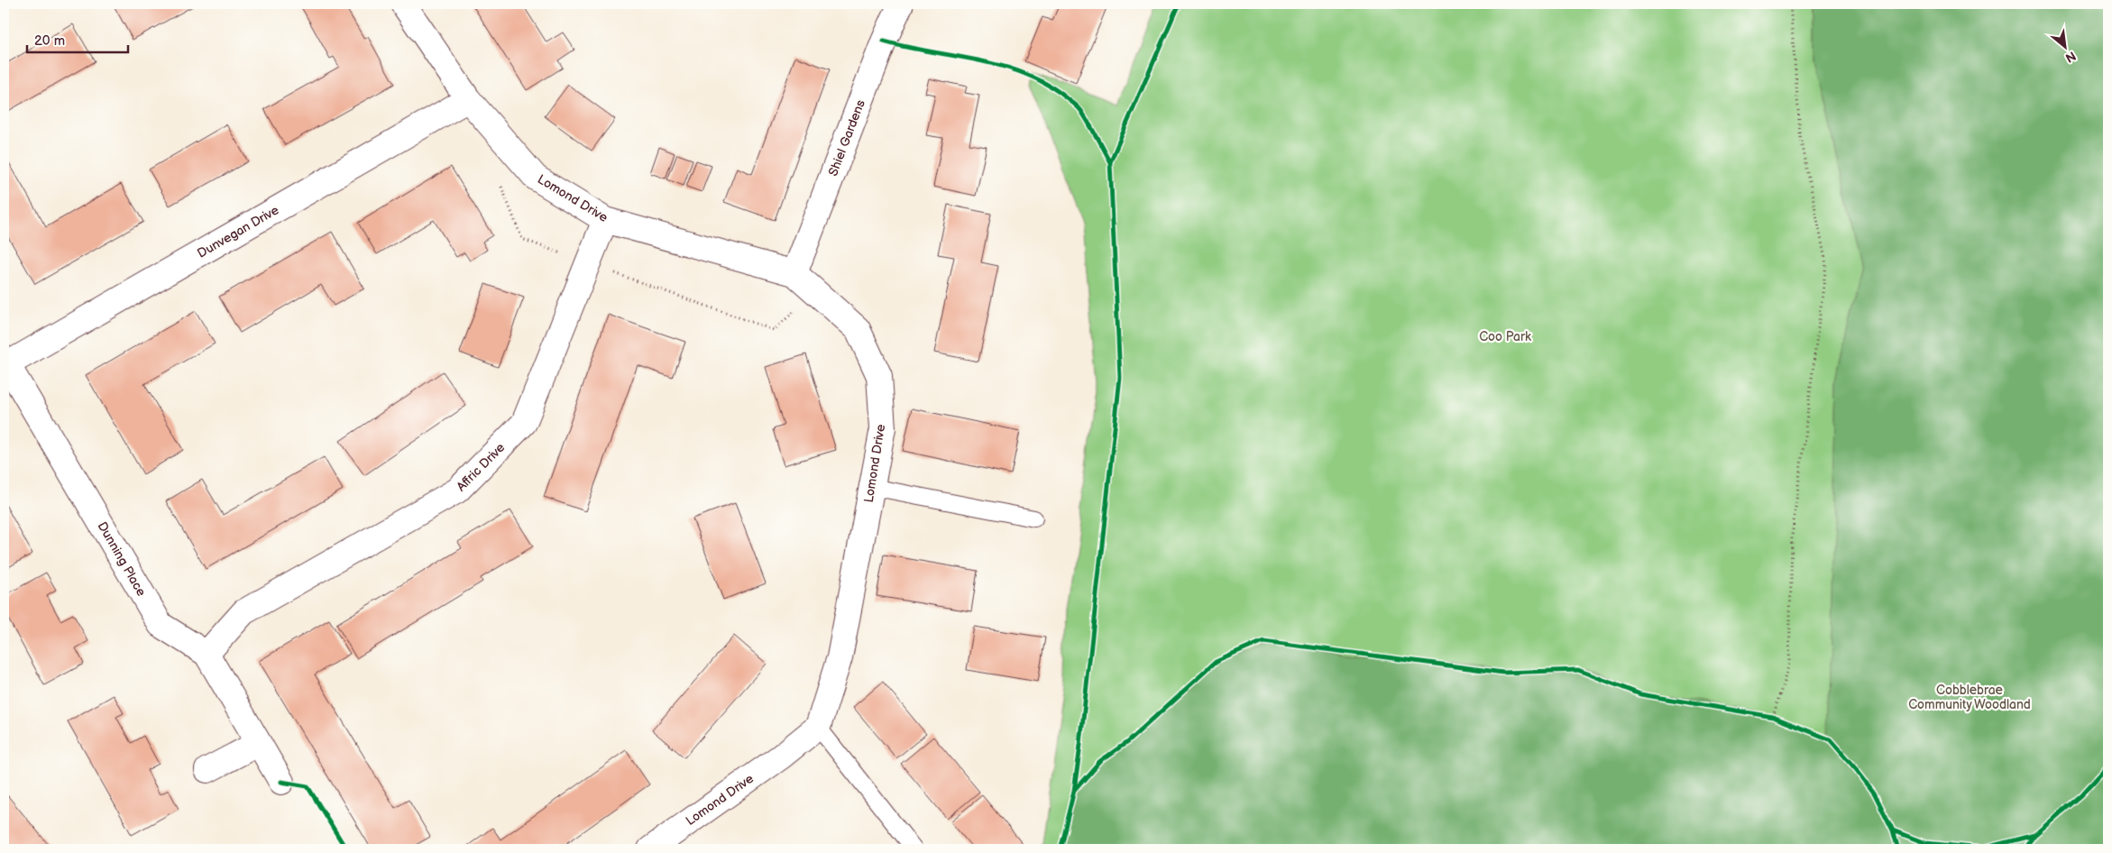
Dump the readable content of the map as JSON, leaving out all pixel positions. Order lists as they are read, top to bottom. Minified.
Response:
{"streets":{"street":["Shiel Gardens","Lomond Drive","Dunvegan Drive","Affric Drive","Dunning Place"]},"crossings":[["Shiel Gardens","Lomond Drive"],["Lomond Drive","Dunvegan Drive"],["Lomond Drive","Affric Drive"],["Dunvegan Drive","Dunning Place"],["Affric Drive","Dunning Place"]],"parks":["Coo Park","Cobblebrae Community Woodland"],"scale_bar":"20 m","north":"bottom right"}
